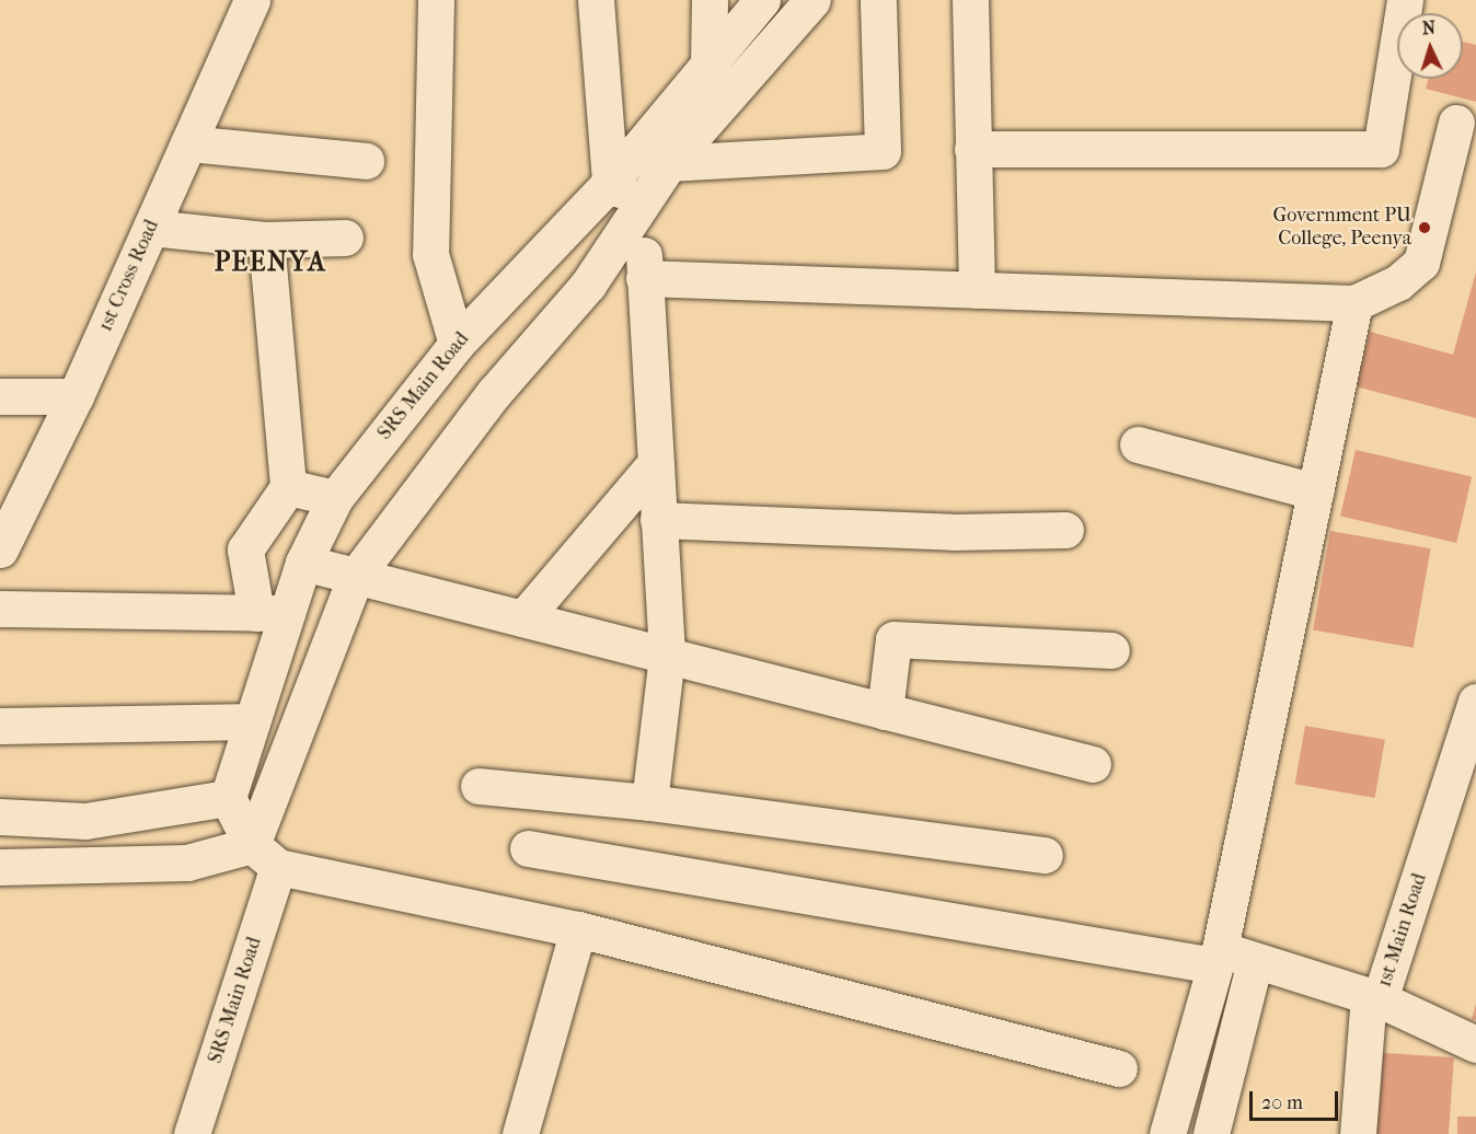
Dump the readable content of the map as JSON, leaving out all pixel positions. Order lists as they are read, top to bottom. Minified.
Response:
{"streets":{"street":["1st Cross Road","SRS Main Road","1st Main Road"]},"districts":["PEENYA"],"places":["Government PU College, Peenya"],"scale_bar":"20 m","north":"top"}
